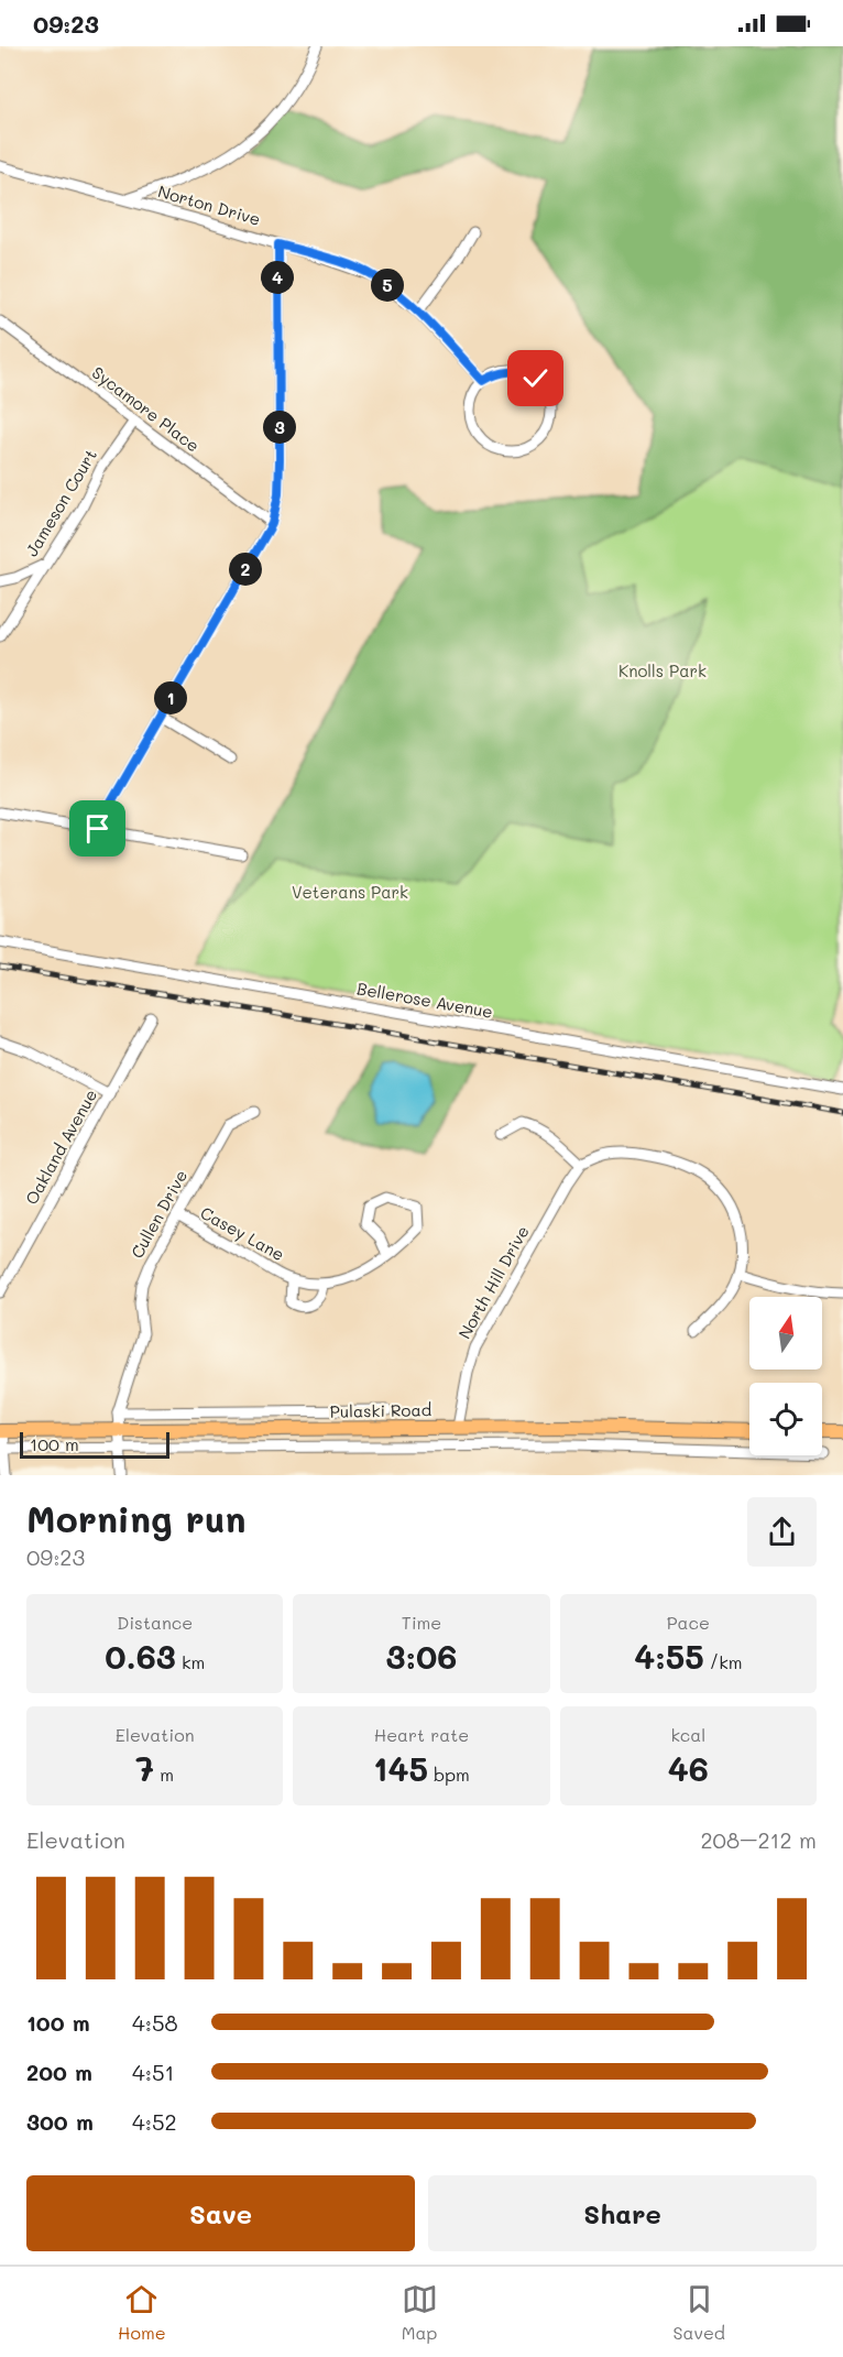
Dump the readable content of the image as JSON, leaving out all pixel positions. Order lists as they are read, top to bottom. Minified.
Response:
{"streets":{"main road":["Pulaski Road"],"street":["Norton Drive","Sycamore Place","Jameson Court","Bellerose Avenue","Oakland Avenue","Cullen Drive","Casey Lane","North Hill Drive"]},"crossings":[["Sycamore Place","Jameson Court"],["Cullen Drive","Casey Lane"],["Cullen Drive","Pulaski Road"],["North Hill Drive","Pulaski Road"]],"parks":["Knolls Park","Veterans Park"],"scale_bar":"100 m","north":"top","page":{"status":"09:23","pins":["4","5","3","2","1"],"scale":"100 m","heading":["Morning run","09:23"],"stats":[["Distance","0.63 km"],["Time","3:06"],["Pace","4:55 /km"],["Elevation","7 m"],["Heart rate","145 bpm"],["kcal","46"]],"chart":["Elevation","208–212 m"],"list":[{"name":"100 m","note":"4:58"},{"name":"200 m","note":"4:51"},{"name":"300 m","note":"4:52"}],"buttons":["Save","Share"],"tabs":["Home","Map","Saved"]}}
